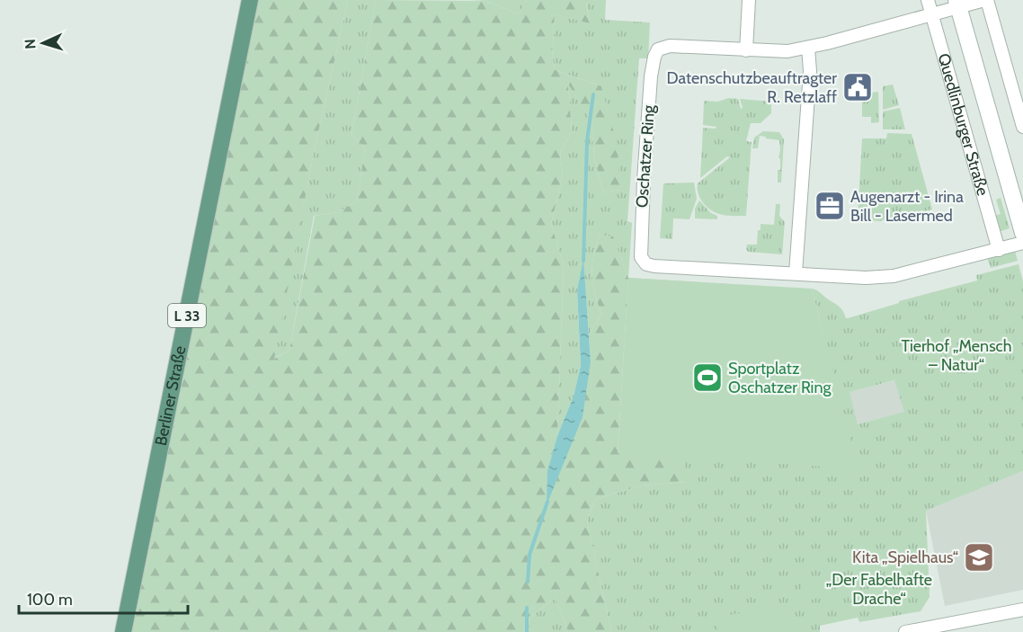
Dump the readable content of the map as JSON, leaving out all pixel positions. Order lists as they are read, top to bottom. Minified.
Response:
{"streets":{"main road":["L 33","Berliner Straße"],"street":["Quedlinburger Straße","Oschatzer Ring"]},"crossings":[["Quedlinburger Straße","Oschatzer Ring"]],"parks":["Tierhof „Mensch – Natur“","„Der Fabelhafte Drache“"],"places":{"public building":["Datenschutzbeauftragter R. Retzlaff"],"office":["Augenarzt - Irina Bill - Lasermed"],"sports":["Sportplatz Oschatzer Ring"],"school or university":["Kita „Spielhaus“"]},"scale_bar":"100 m","north":"left"}
